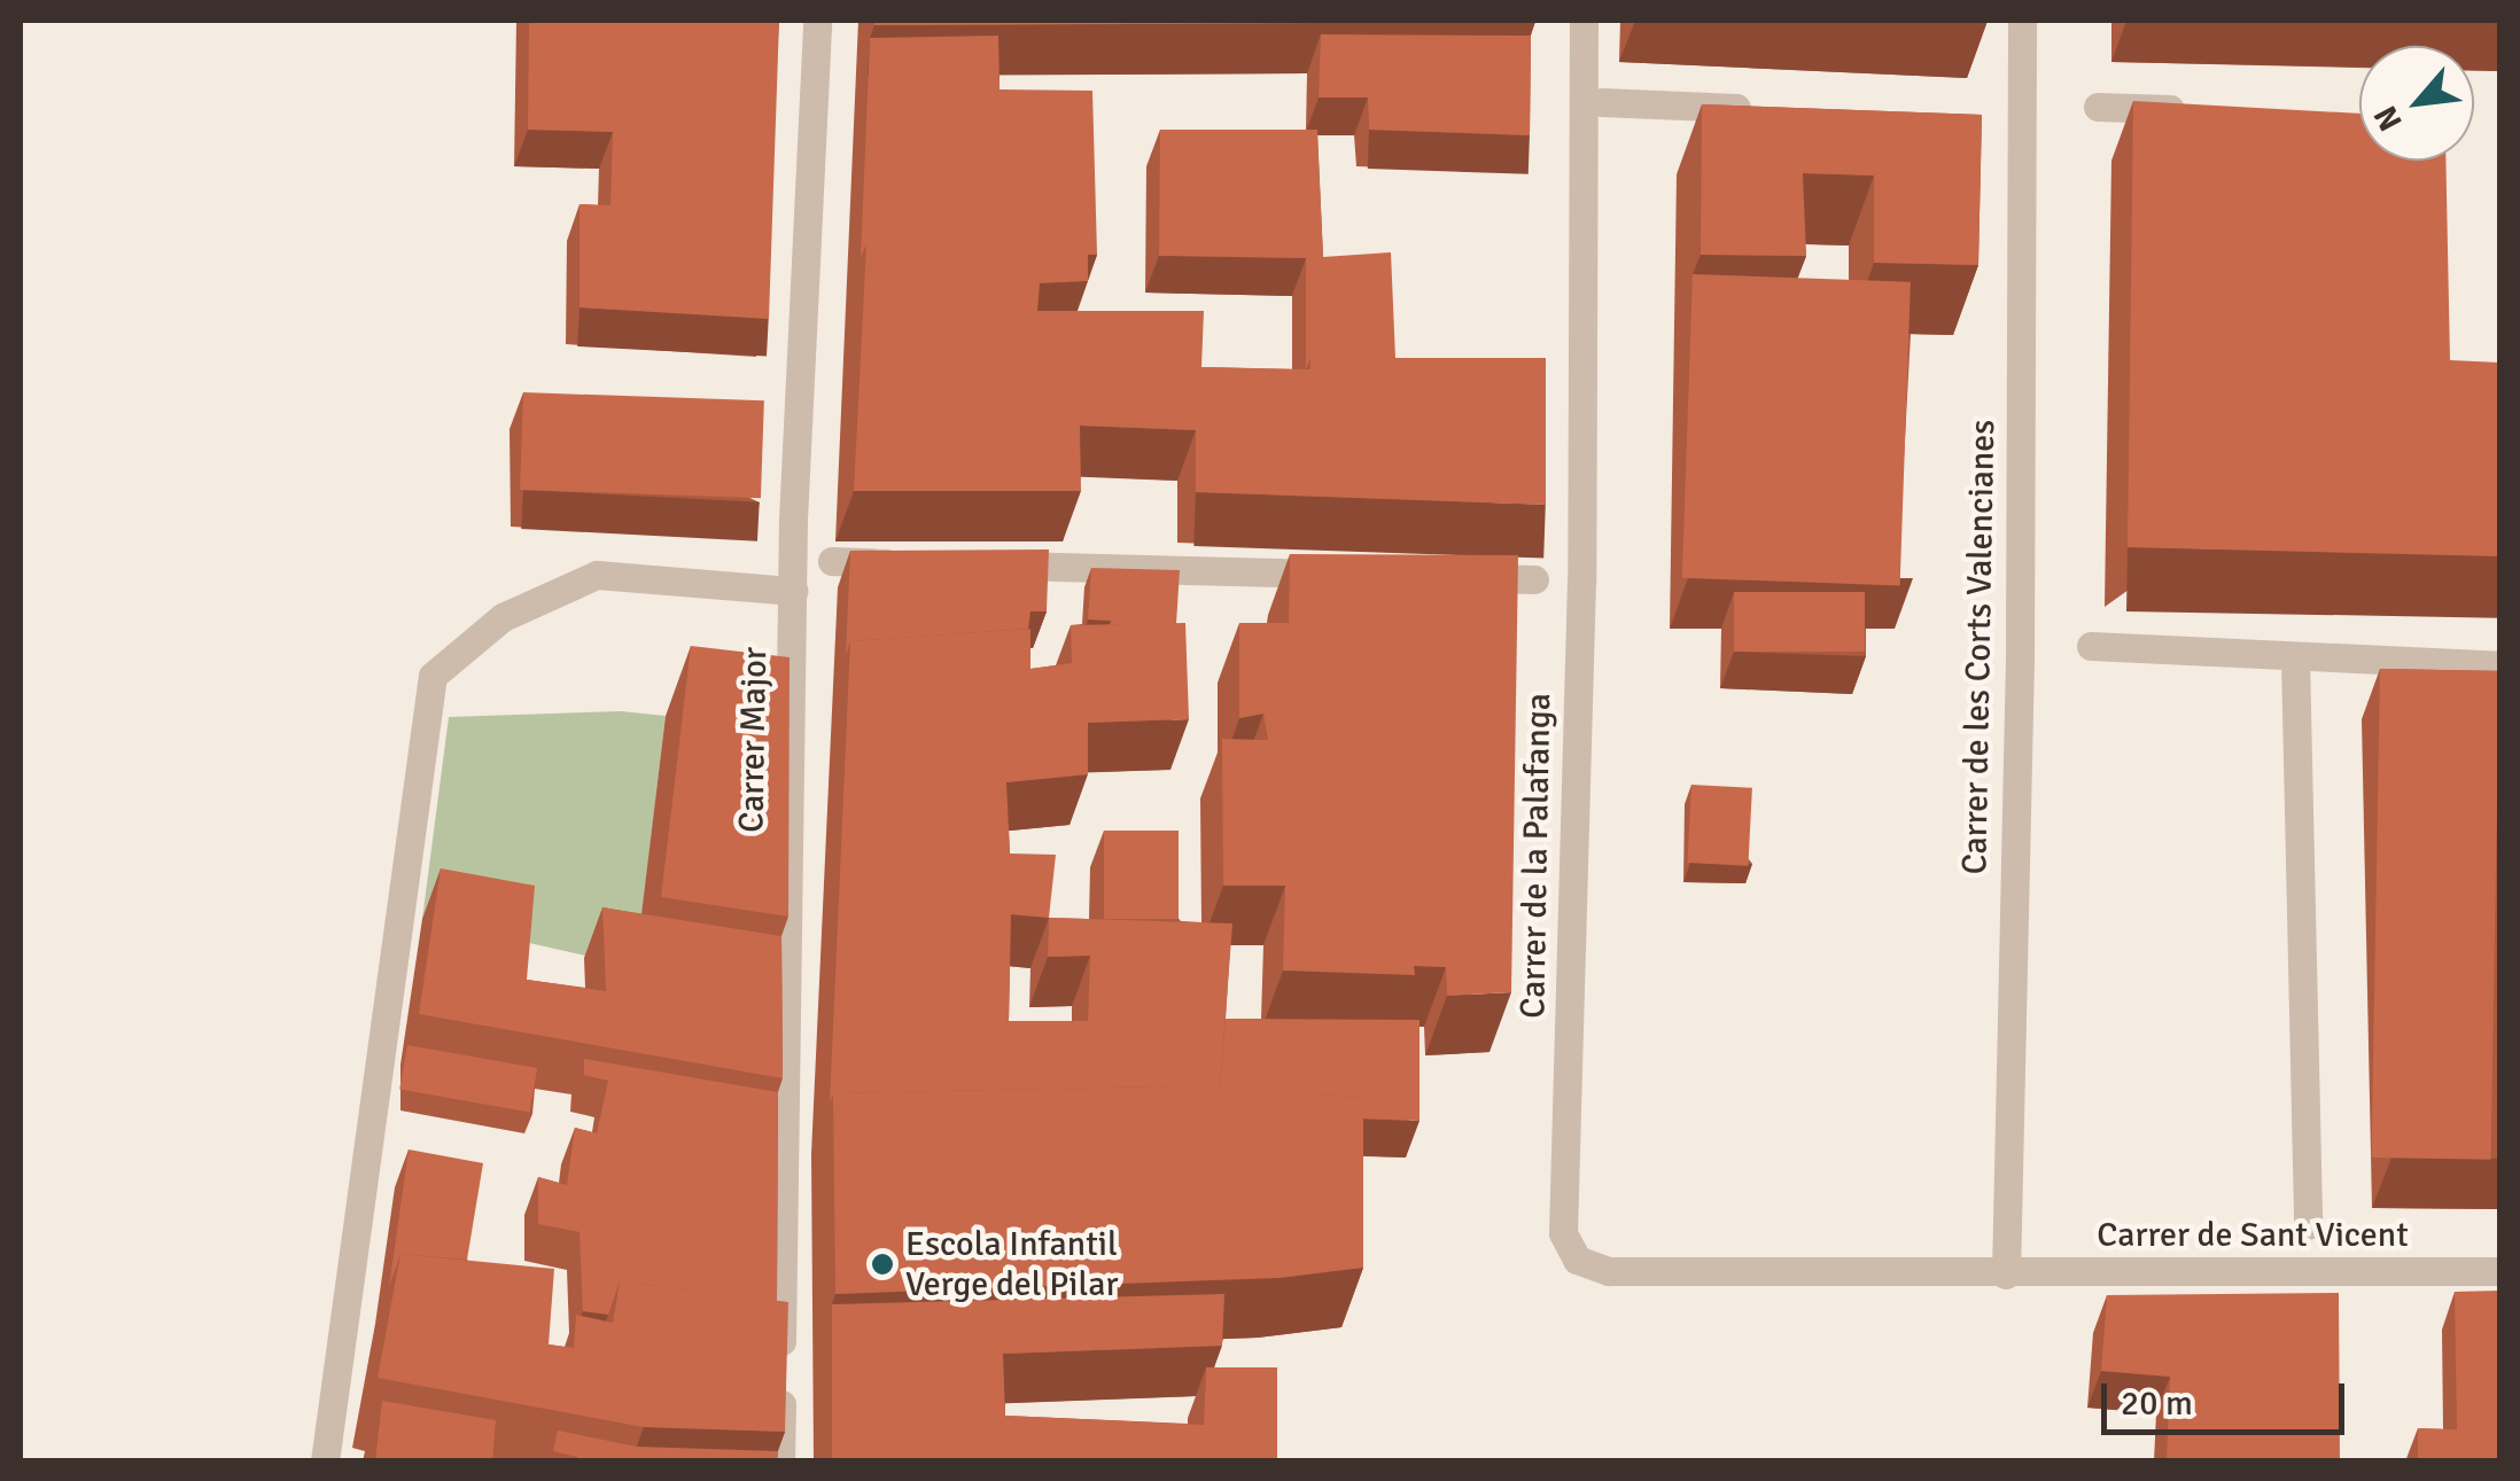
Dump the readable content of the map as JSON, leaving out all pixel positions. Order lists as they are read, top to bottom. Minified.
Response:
{"streets":{"street":["Carrer de les Corts Valencianes","Carrer Major","Carrer de la Palafanga","Carrer de Sant Vicent"]},"crossings":[["Carrer de les Corts Valencianes","Carrer de la Palafanga"],["Carrer de les Corts Valencianes","Carrer de Sant Vicent"],["Carrer de la Palafanga","Carrer de Sant Vicent"]],"places":["Escola Infantil Verge del Pilar"],"scale_bar":"20 m","north":"bottom left"}
